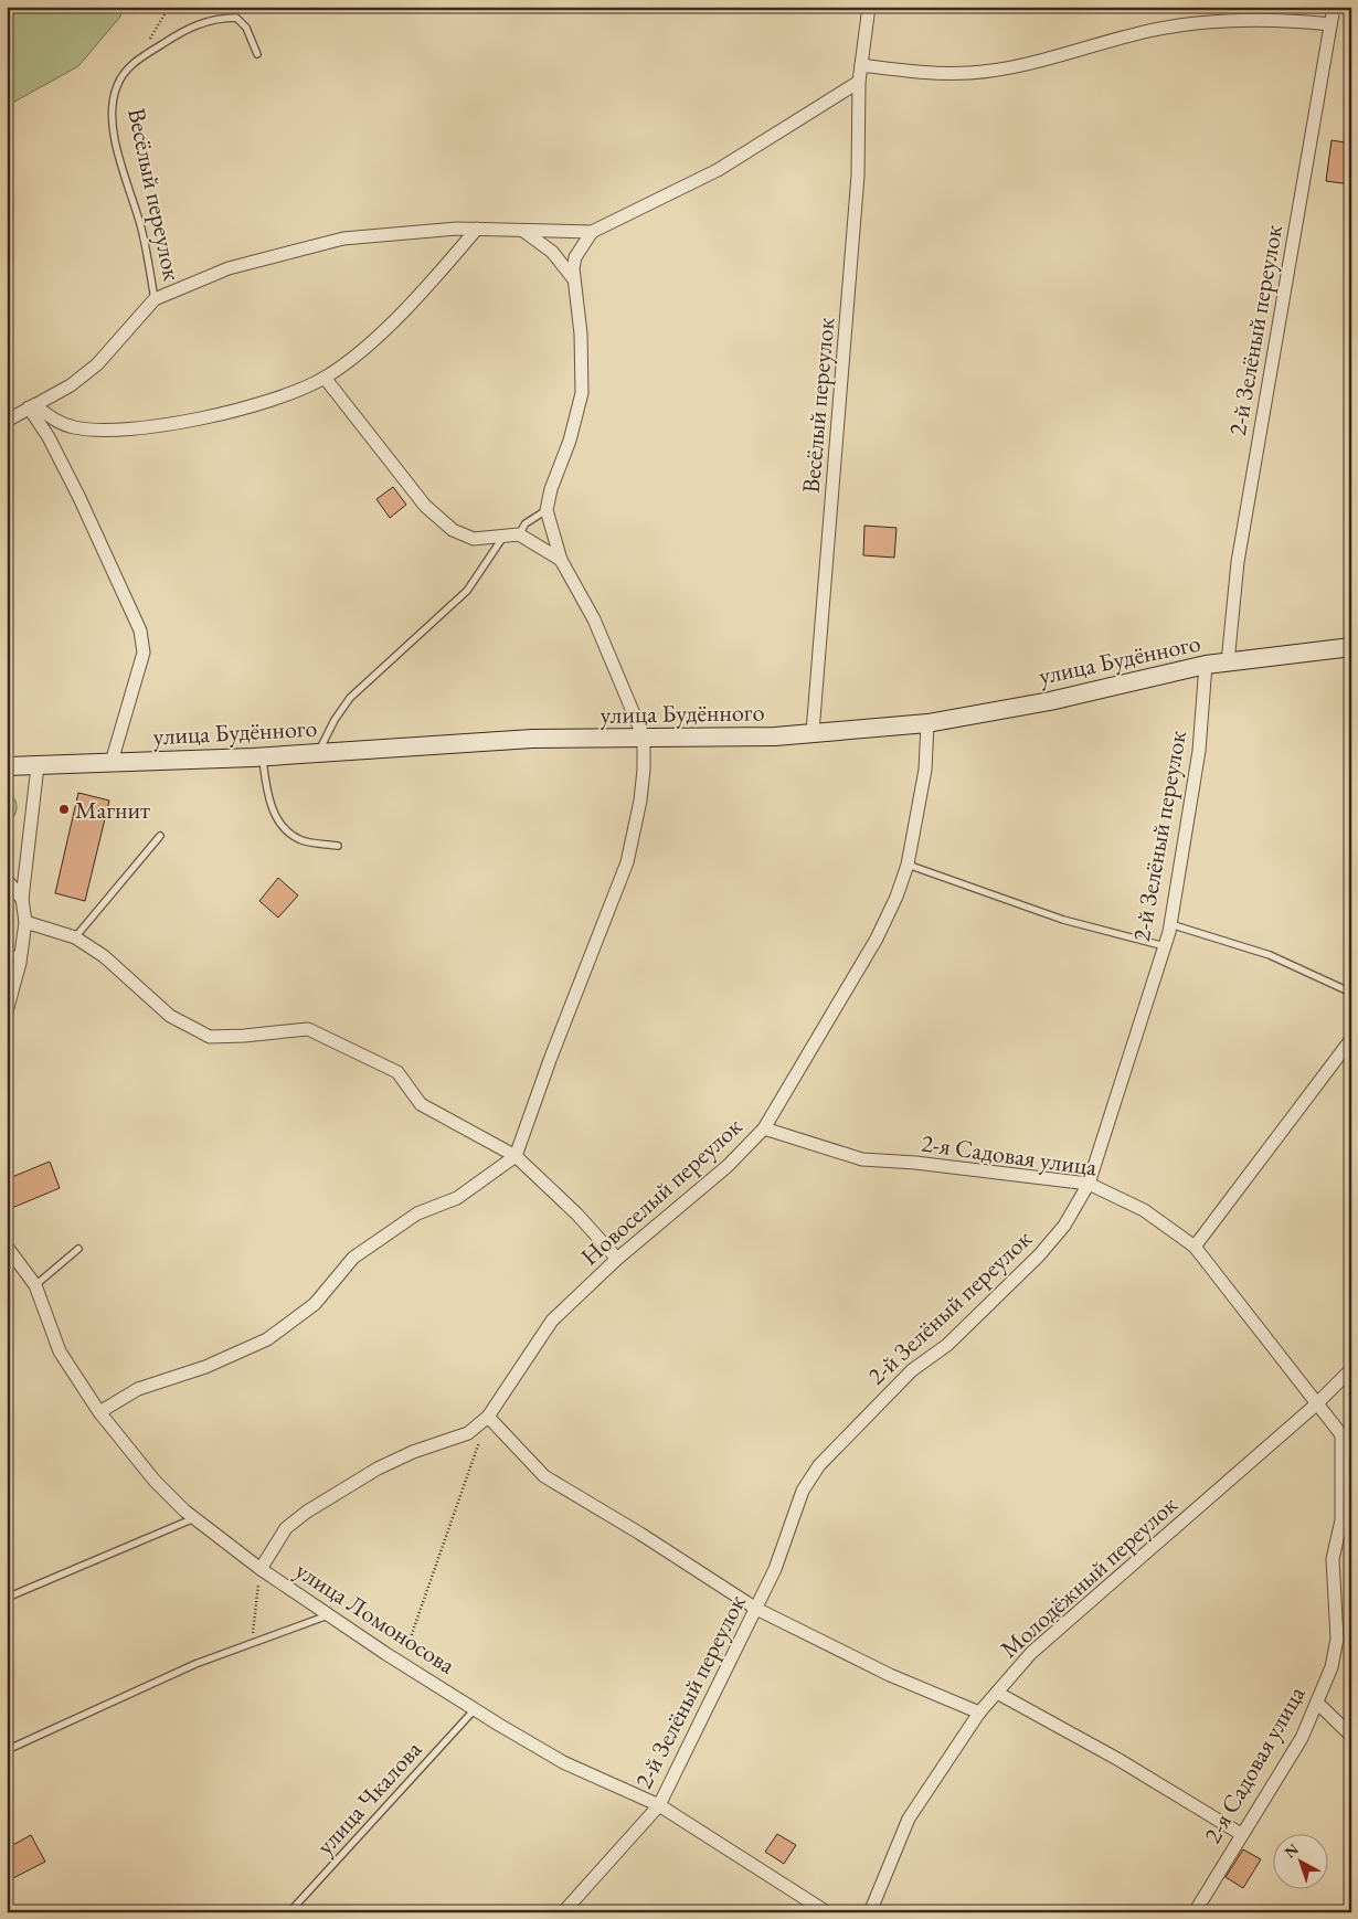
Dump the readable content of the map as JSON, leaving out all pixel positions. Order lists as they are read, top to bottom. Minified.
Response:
{"streets":{"main road":["улица Будённого"],"street":["Весёлый переулок","2-й Зелёный переулок","2-я Садовая улица","Новоселый переулок","Молодёжный переулок","улица Ломоносова"],"lane":["улица Чкалова"]},"crossings":[["Весёлый переулок","улица Будённого"],["2-й Зелёный переулок","улица Будённого"],["2-й Зелёный переулок","2-я Садовая улица"],["2-й Зелёный переулок","улица Ломоносова"],["улица Будённого","Новоселый переулок"],["2-я Садовая улица","Новоселый переулок"],["2-я Садовая улица","Молодёжный переулок"],["Новоселый переулок","улица Ломоносова"],["улица Ломоносова","улица Чкалова"]],"places":["Магнит"],"north":"top left"}
